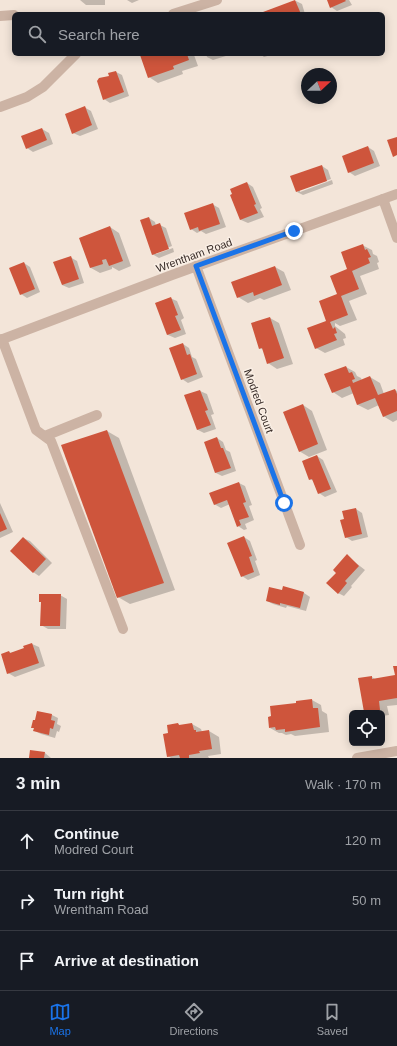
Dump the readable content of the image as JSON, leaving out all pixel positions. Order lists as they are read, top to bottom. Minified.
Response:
{"streets":{"street":["Wrentham Road","Modred Court"]},"crossings":[["Wrentham Road","Modred Court"]],"north":"right","page":{"search":"Search here","heading":["3 min","Walk · 170 m"],"list":[["Continue","Modred Court","120 m"],["Turn right","Wrentham Road","50 m"],"Arrive at destination"],"nav":["Map","Directions","Saved"]}}
